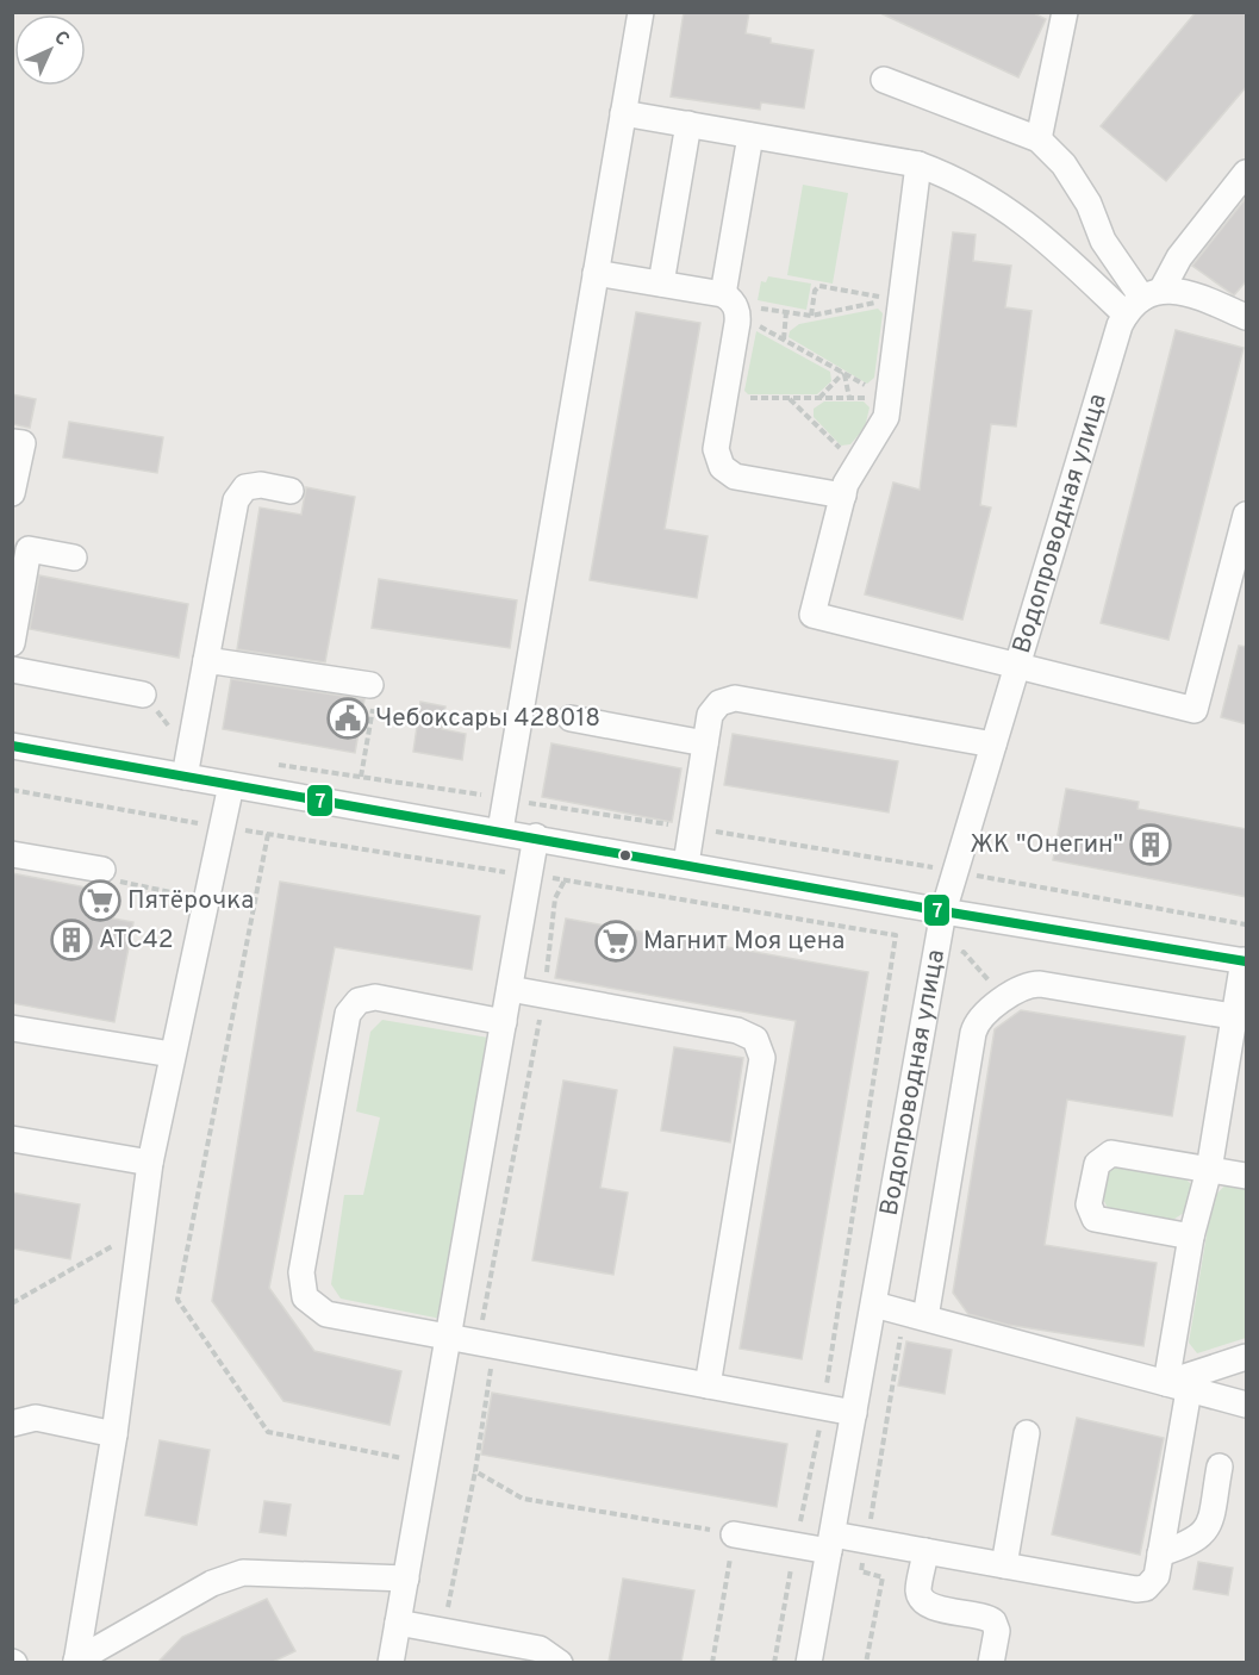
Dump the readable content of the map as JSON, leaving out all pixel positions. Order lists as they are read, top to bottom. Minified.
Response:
{"streets":{"street":["Водопроводная улица"]},"places":{"public building":["Чебоксары 428018"],"building":["ЖК \"Онегин\"","АТС42"],"supermarket":["Пятёрочка","Магнит Моя цена"]},"lines":["transit line 7"],"north":"top right"}
